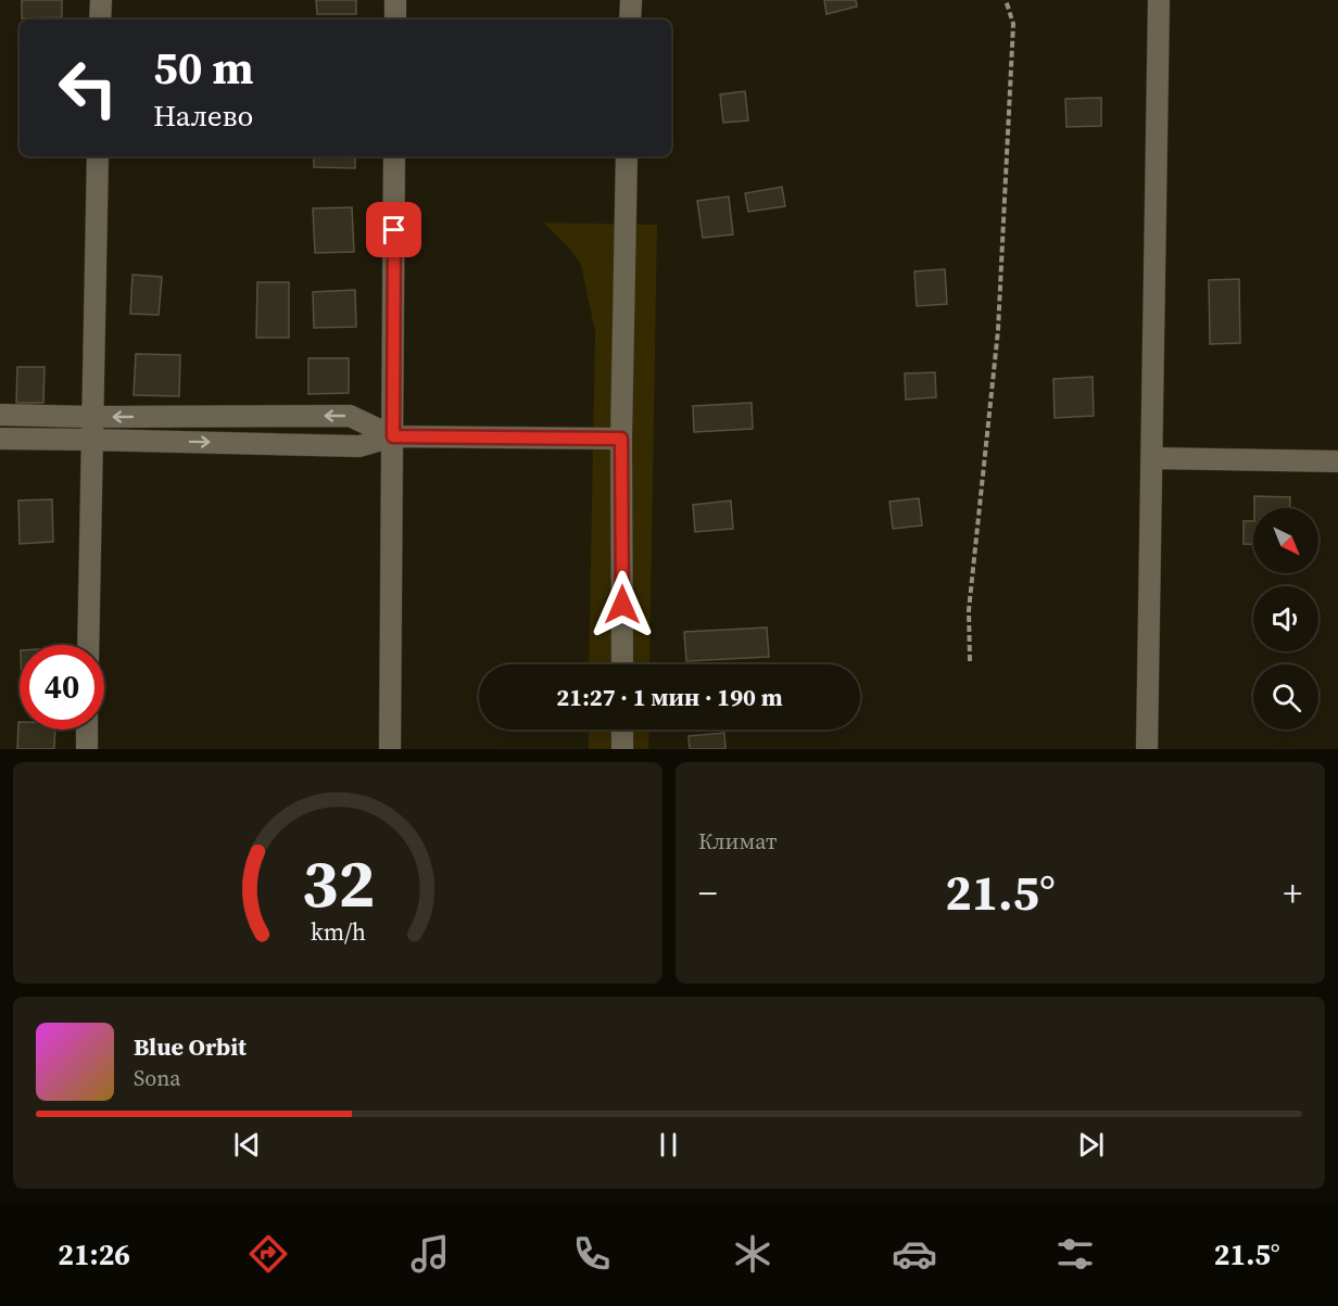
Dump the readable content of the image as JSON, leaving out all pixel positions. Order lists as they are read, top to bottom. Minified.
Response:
{"north":"bottom right","page":{"turn":["50 m","Налево"],"limit":"40","trip":"21:27 · 1 мин · 190 m","tile":"Климат","heat":["−","21.5°","+"],"song":["Blue Orbit","Sona"],"tabs":["21:26","21.5°"],"gauge":["32","km/h"]}}
